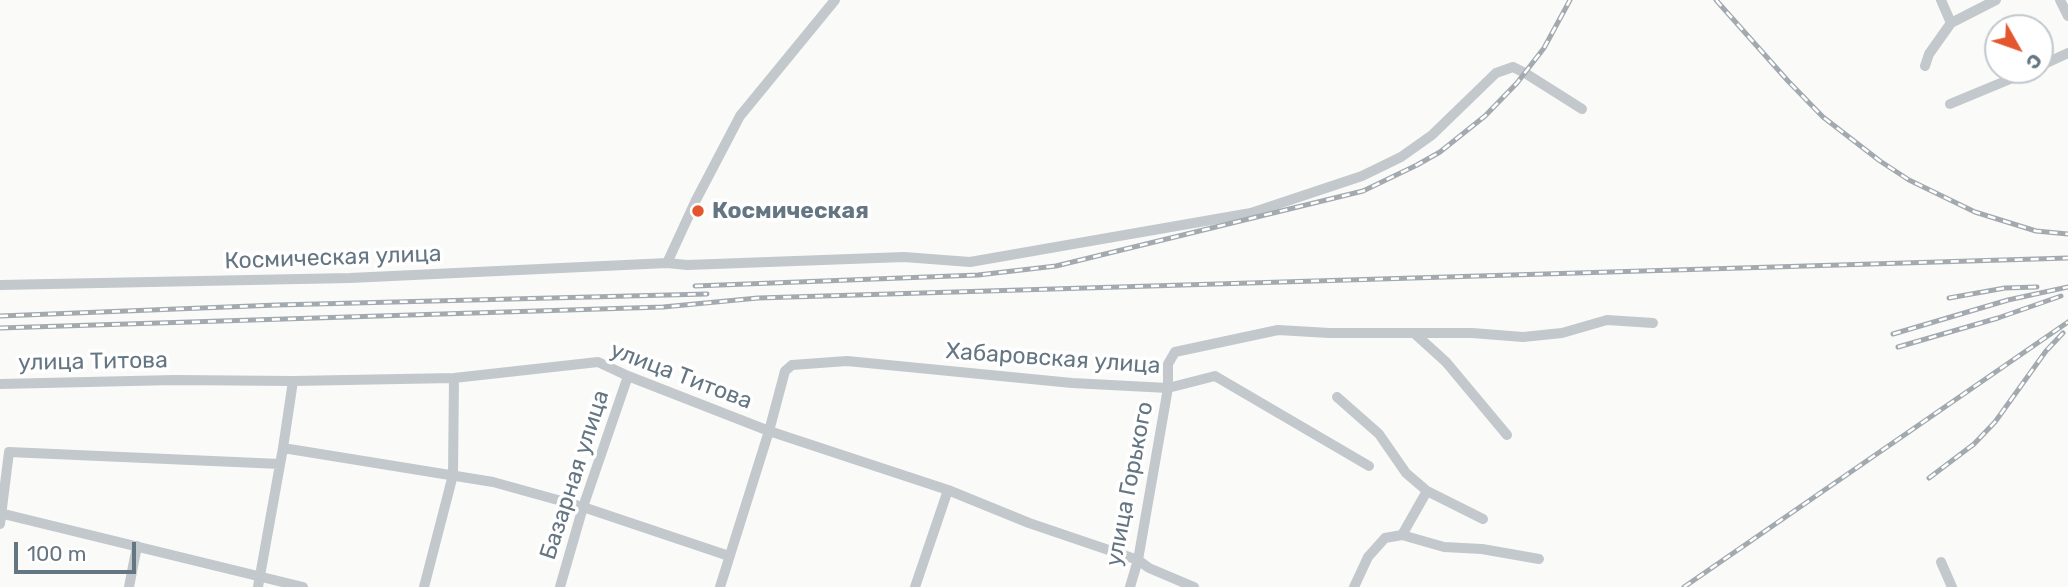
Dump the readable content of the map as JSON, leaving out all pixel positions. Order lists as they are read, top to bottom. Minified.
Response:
{"streets":{"street":["Космическая улица","Хабаровская улица","улица Титова","Базарная улица","улица Горького"]},"crossings":[["Хабаровская улица","улица Титова"],["Хабаровская улица","улица Горького"],["улица Титова","Базарная улица"],["улица Титова","улица Горького"]],"places":["Космическая"],"scale_bar":"100 m","north":"bottom right"}
